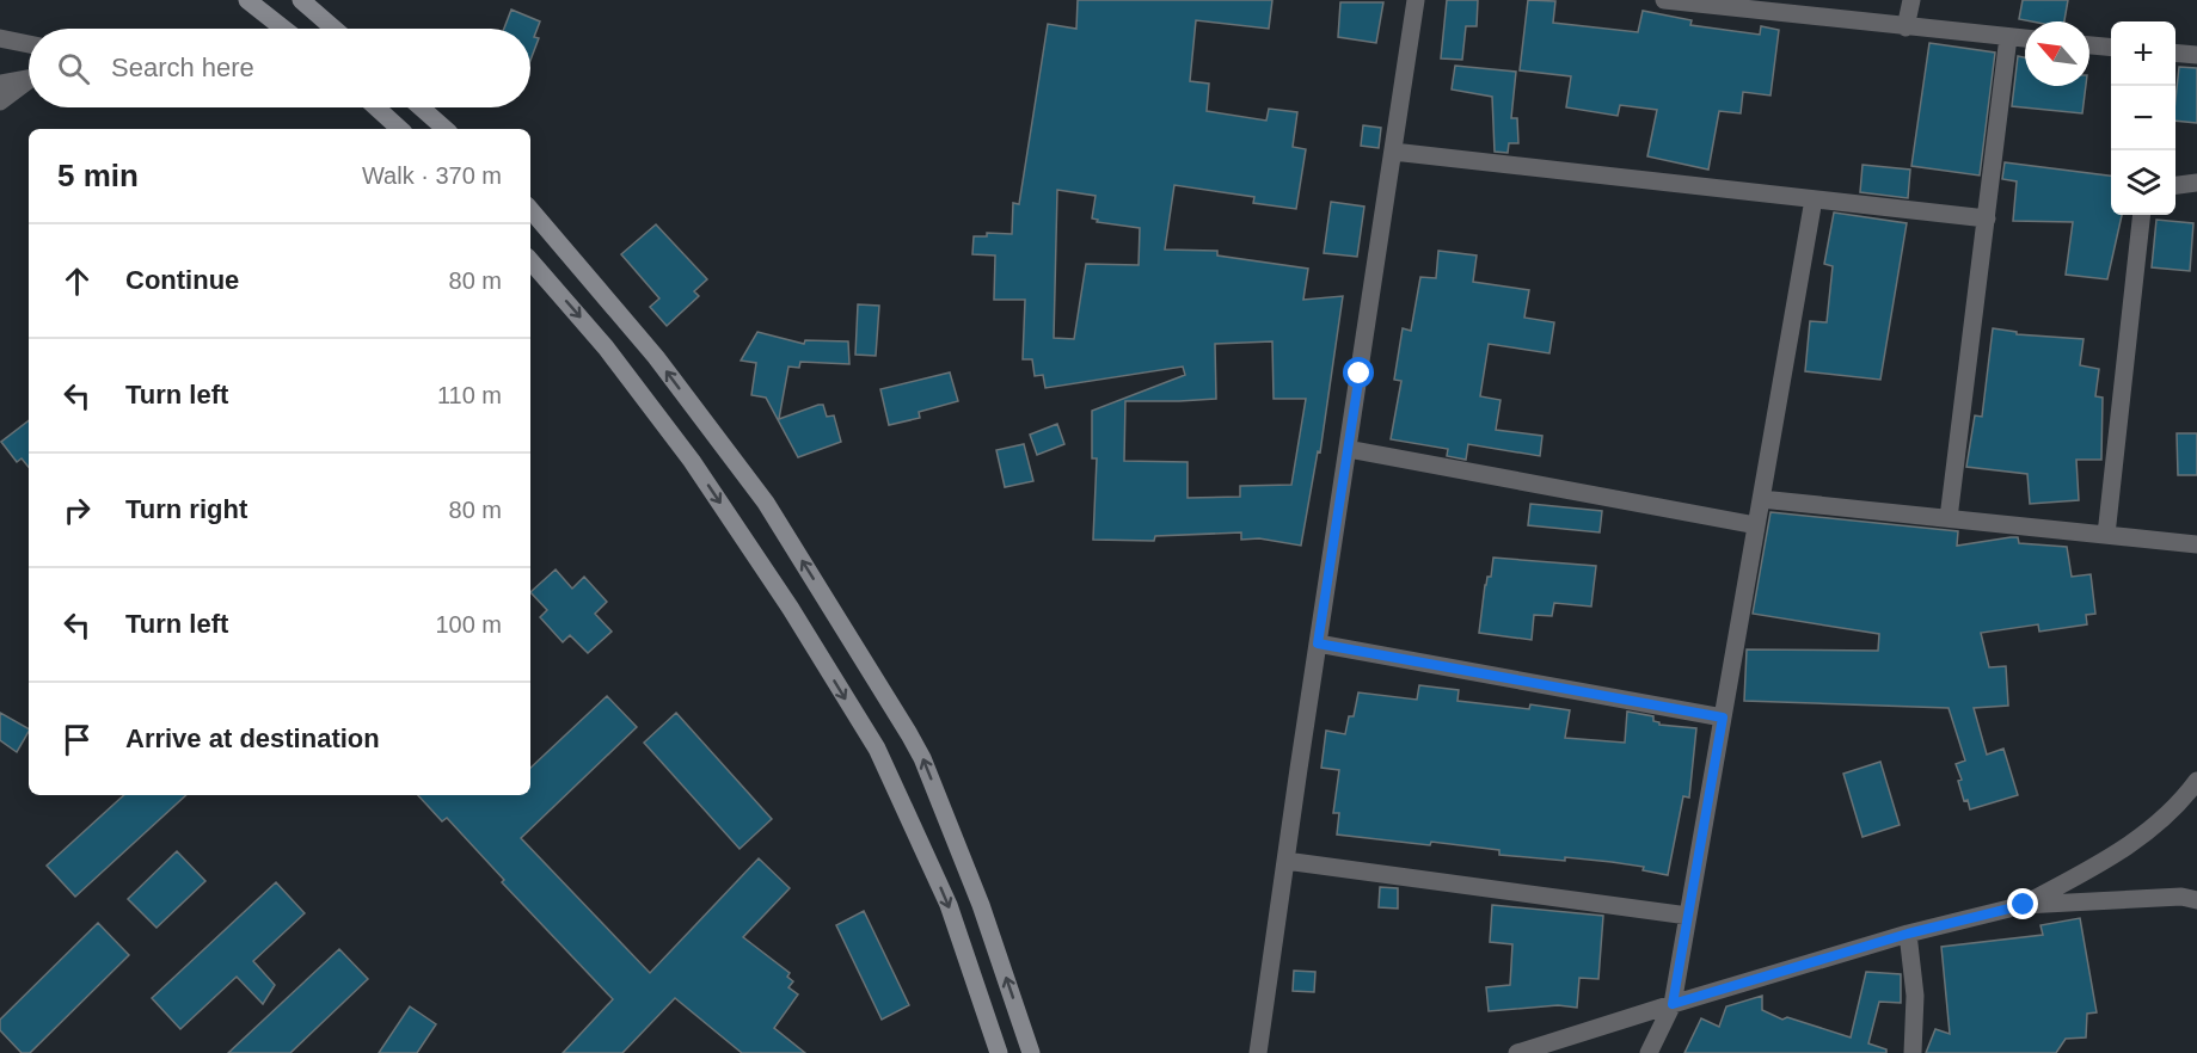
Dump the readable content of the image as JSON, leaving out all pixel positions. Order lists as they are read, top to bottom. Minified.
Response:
{"north":"top left","page":{"map_buttons":["+","−"],"search":"Search here","heading":["5 min","Walk · 370 m"],"list":[["Continue","80 m"],["Turn left","110 m"],["Turn right","80 m"],["Turn left","100 m"],"Arrive at destination"]}}
